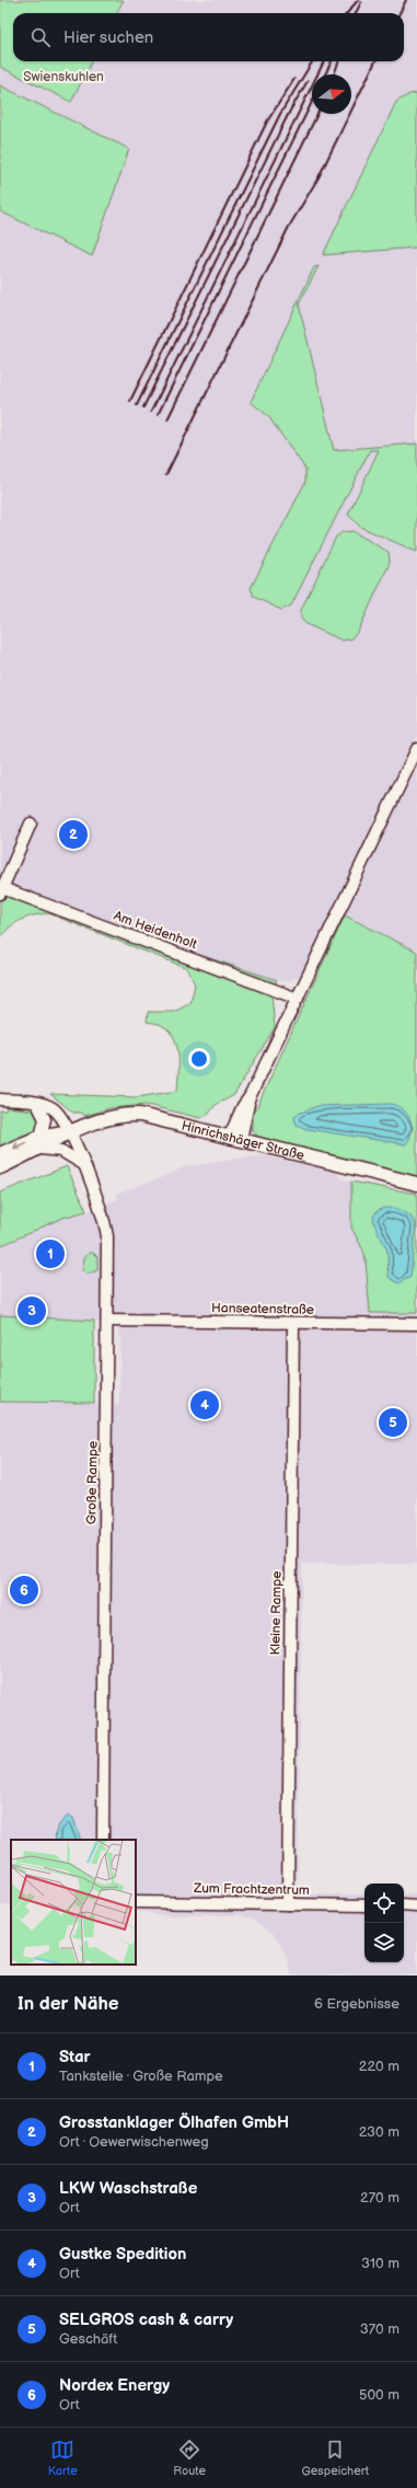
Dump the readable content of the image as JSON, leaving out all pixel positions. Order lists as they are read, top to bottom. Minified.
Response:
{"streets":{"main road":["Hinrichshäger Straße"],"street":["Am Heidenholt","Hanseatenstraße","Große Rampe","Kleine Rampe","Zum Frachtzentrum"]},"crossings":[["Hinrichshäger Straße","Große Rampe"],["Hanseatenstraße","Große Rampe"],["Hanseatenstraße","Kleine Rampe"],["Kleine Rampe","Zum Frachtzentrum"]],"parks":["Swienskuhlen"],"north":"right","page":{"search":"Hier suchen","pins":["2","1","3","4","5","6"],"heading":["In der Nähe","6 Ergebnisse"],"list":[{"mark":"1","name":"Star","note":"Tankstelle · Große Rampe","value":"220 m"},{"mark":"2","name":"Grosstanklager Ölhafen GmbH","note":"Ort · Oewerwischenweg","value":"230 m"},{"mark":"3","name":"LKW Waschstraße","note":"Ort","value":"270 m"},{"mark":"4","name":"Gustke Spedition","note":"Ort","value":"310 m"},{"mark":"5","name":"SELGROS cash & carry","note":"Geschäft","value":"370 m"},{"mark":"6","name":"Nordex Energy","note":"Ort","value":"500 m"}],"nav":["Karte","Route","Gespeichert"]}}
